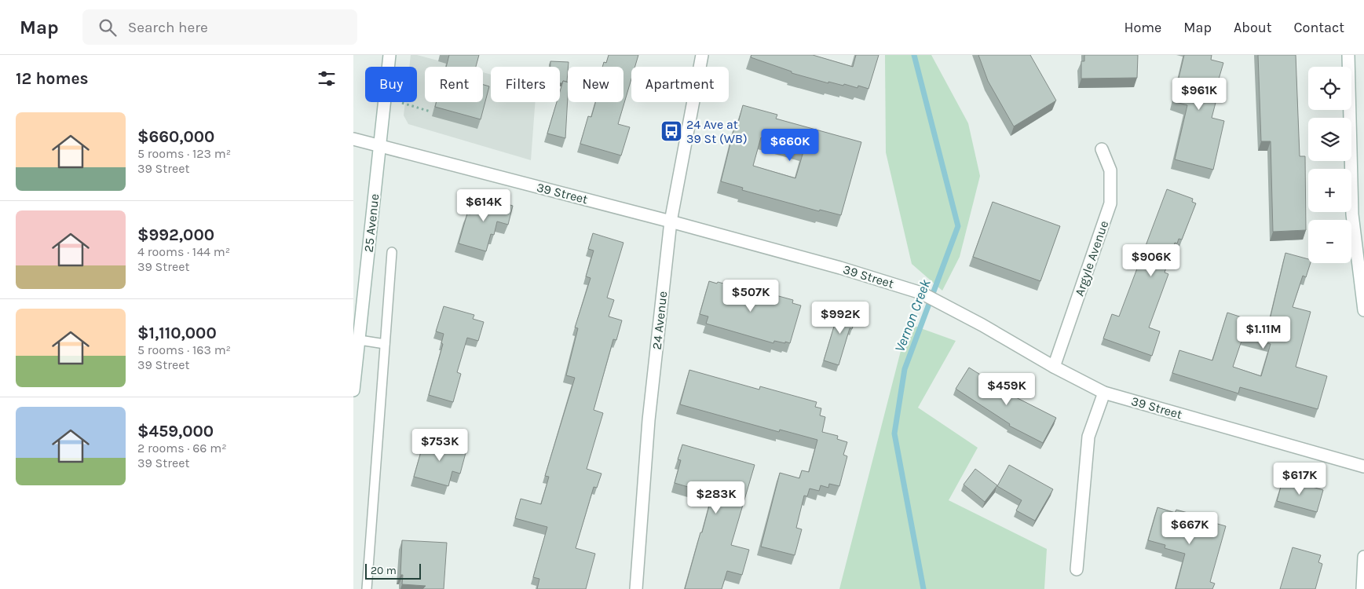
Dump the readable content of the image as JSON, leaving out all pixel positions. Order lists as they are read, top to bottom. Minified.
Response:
{"streets":{"street":["39 Street","25 Avenue","Argyle Avenue","24 Avenue"]},"crossings":[["39 Street","25 Avenue"],["39 Street","Argyle Avenue"],["39 Street","24 Avenue"]],"water":["Vernon Creek"],"places":{"bus stop":["24 Ave at 39 St (WB)"]},"scale_bar":"20 m","page":{"header":"Map","search":"Search here","nav":["Home","Map","About","Contact"],"heading":"12 homes","map_buttons":["+","−"],"chip":["Buy","Rent","Filters","New","Apartment"],"price":["$961K","$660K","$614K","$906K","$507K","$992K","$1.11M","$459K","$753K","$617K","$283K","$667K"],"list":[{"name":"$660,000","note":"5 rooms · 123 m² · 39 Street"},{"name":"$992,000","note":"4 rooms · 144 m² · 39 Street"},{"name":"$1,110,000","note":"5 rooms · 163 m² · 39 Street"},{"name":"$459,000","note":"2 rooms · 66 m² · 39 Street"}],"scale":"20 m"}}
